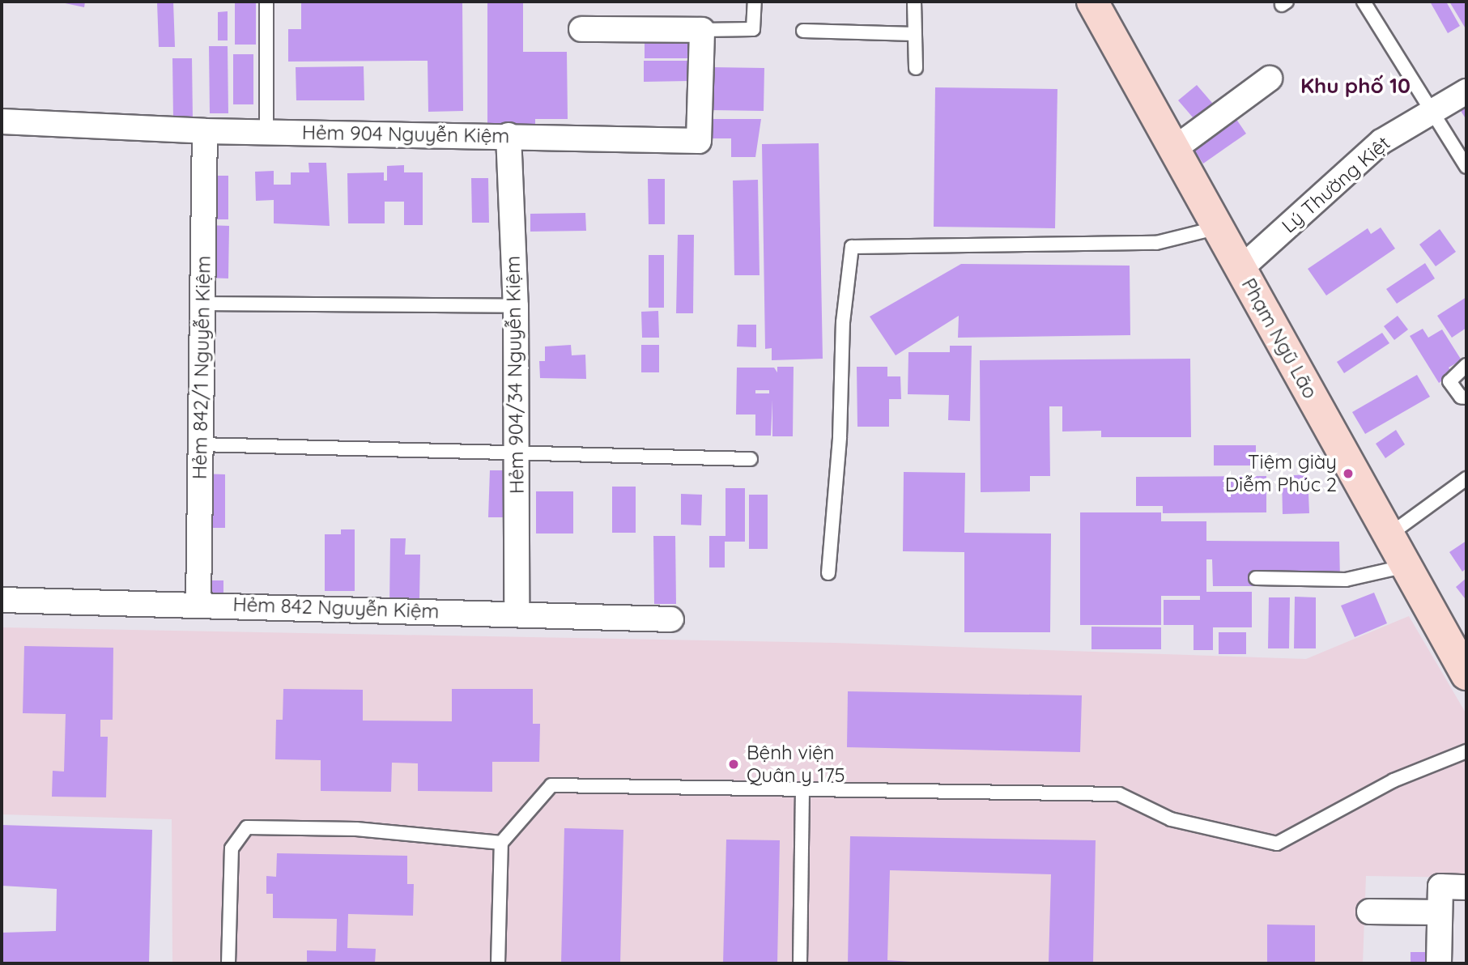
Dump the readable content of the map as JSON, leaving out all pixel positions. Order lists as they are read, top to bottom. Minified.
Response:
{"streets":{"main road":["Phạm Ngũ Lão"],"street":["Hẻm 904 Nguyễn Kiệm","Lý Thường Kiệt","Hẻm 842/1 Nguyễn Kiệm","Hẻm 904/34 Nguyễn Kiệm","Hẻm 842 Nguyễn Kiệm"]},"crossings":[["Hẻm 904 Nguyễn Kiệm","Hẻm 842/1 Nguyễn Kiệm"],["Hẻm 904 Nguyễn Kiệm","Hẻm 904/34 Nguyễn Kiệm"],["Lý Thường Kiệt","Phạm Ngũ Lão"],["Hẻm 842/1 Nguyễn Kiệm","Hẻm 842 Nguyễn Kiệm"],["Hẻm 904/34 Nguyễn Kiệm","Hẻm 842 Nguyễn Kiệm"]],"districts":["Khu phố 10"],"places":["Tiệm giày Diễm Phúc 2","Bệnh viện Quân y 175"]}
